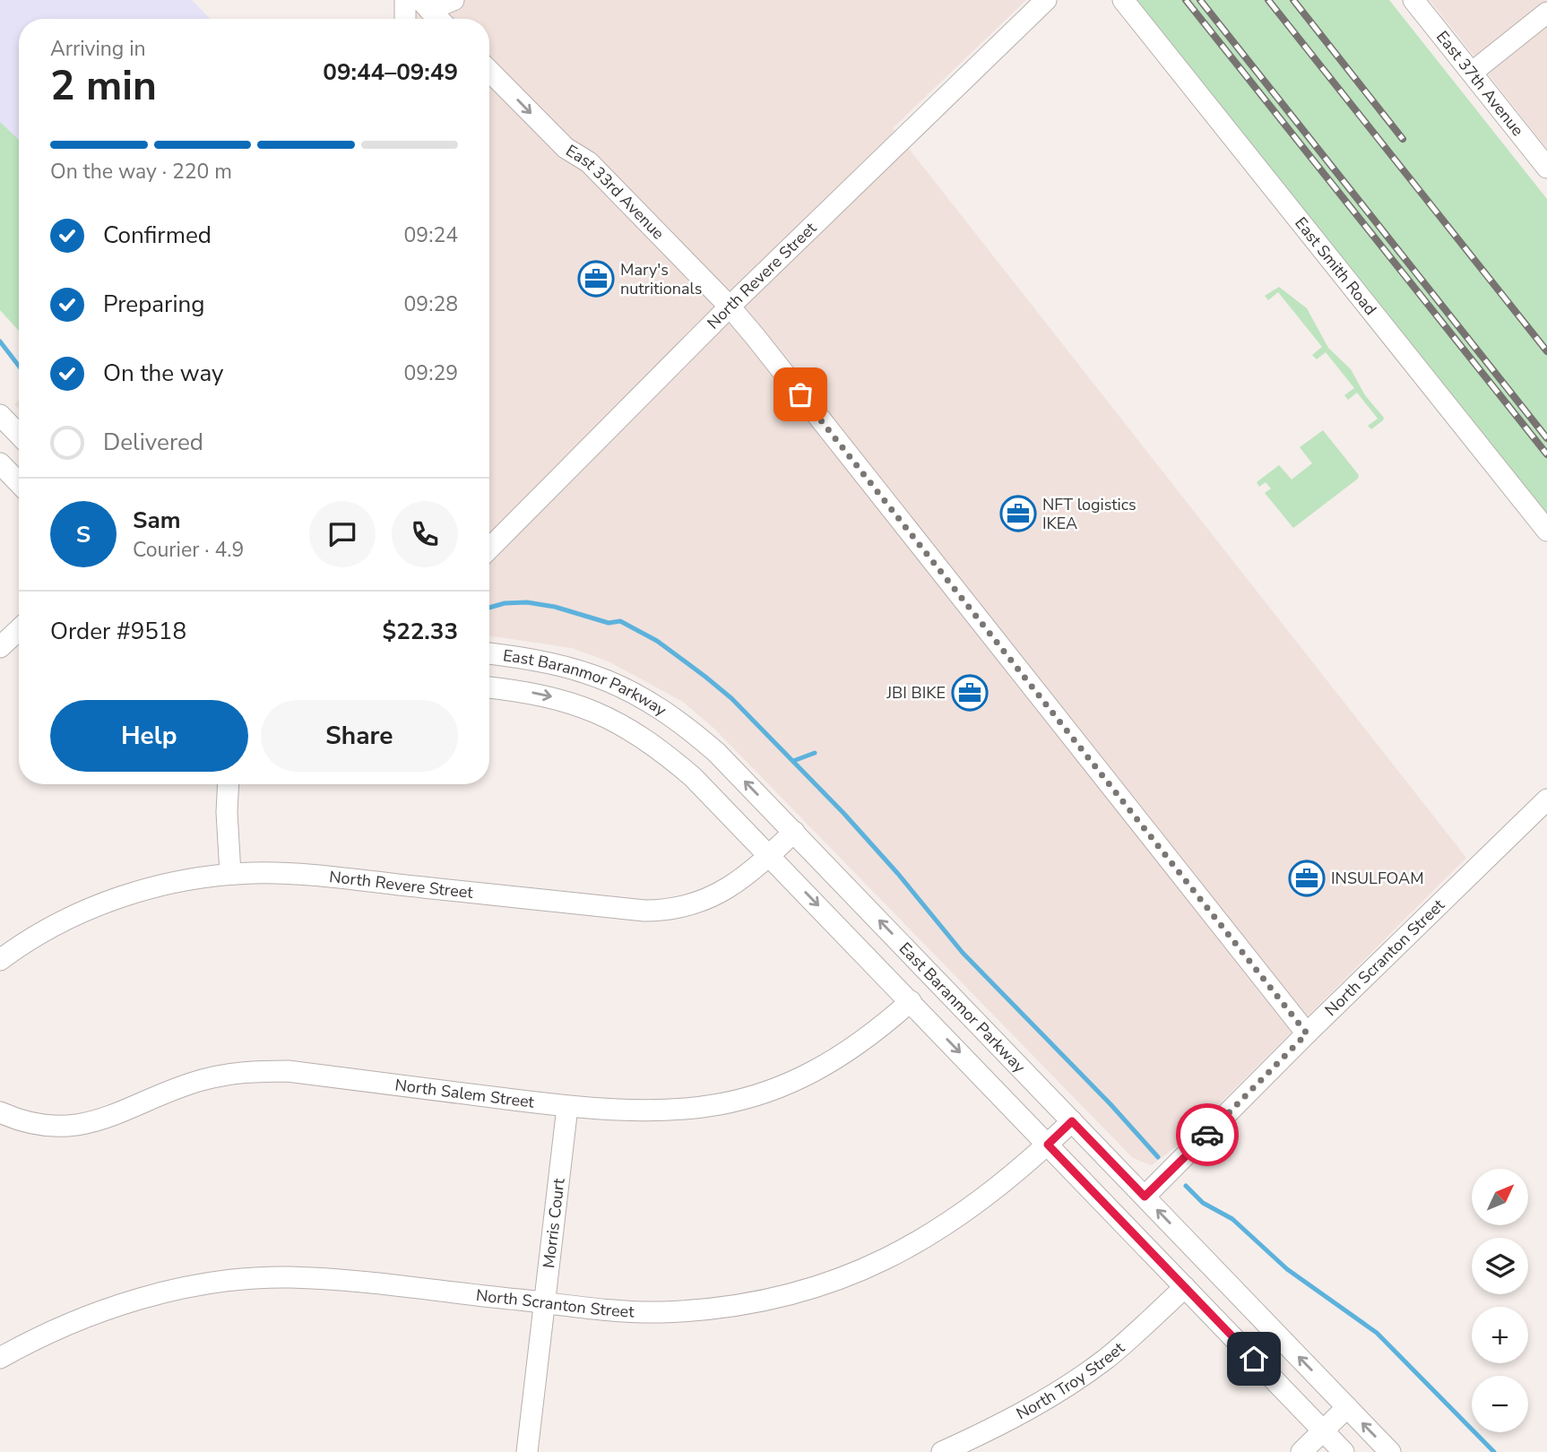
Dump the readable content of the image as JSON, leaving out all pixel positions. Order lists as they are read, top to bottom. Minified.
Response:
{"streets":{"street":["East 37th Avenue","East 33rd Avenue","East Smith Road","North Revere Street","East Baranmor Parkway","North Scranton Street","North Salem Street","Morris Court","North Troy Street"]},"crossings":[["East 33rd Avenue","North Revere Street"],["East 33rd Avenue","North Scranton Street"],["North Revere Street","East Baranmor Parkway"],["East Baranmor Parkway","North Scranton Street"],["East Baranmor Parkway","North Salem Street"],["East Baranmor Parkway","North Troy Street"],["North Scranton Street","Morris Court"],["North Salem Street","Morris Court"]],"places":{"office":["Mary's nutritionals","NFT logistics IKEA","JBI BIKE","INSULFOAM"]},"north":"top right","page":{"heading":["2 min","Arriving in","09:44–09:49"],"panel":["Sam","Courier · 4.9","Order #9518","$22.33"],"bar":"On the way · 220 m","list":[["Confirmed","09:24"],["Preparing","09:28"],["On the way","09:29"],"Delivered"],"round":"S","buttons":["Help","Share"],"map_buttons":["+","−"]}}
